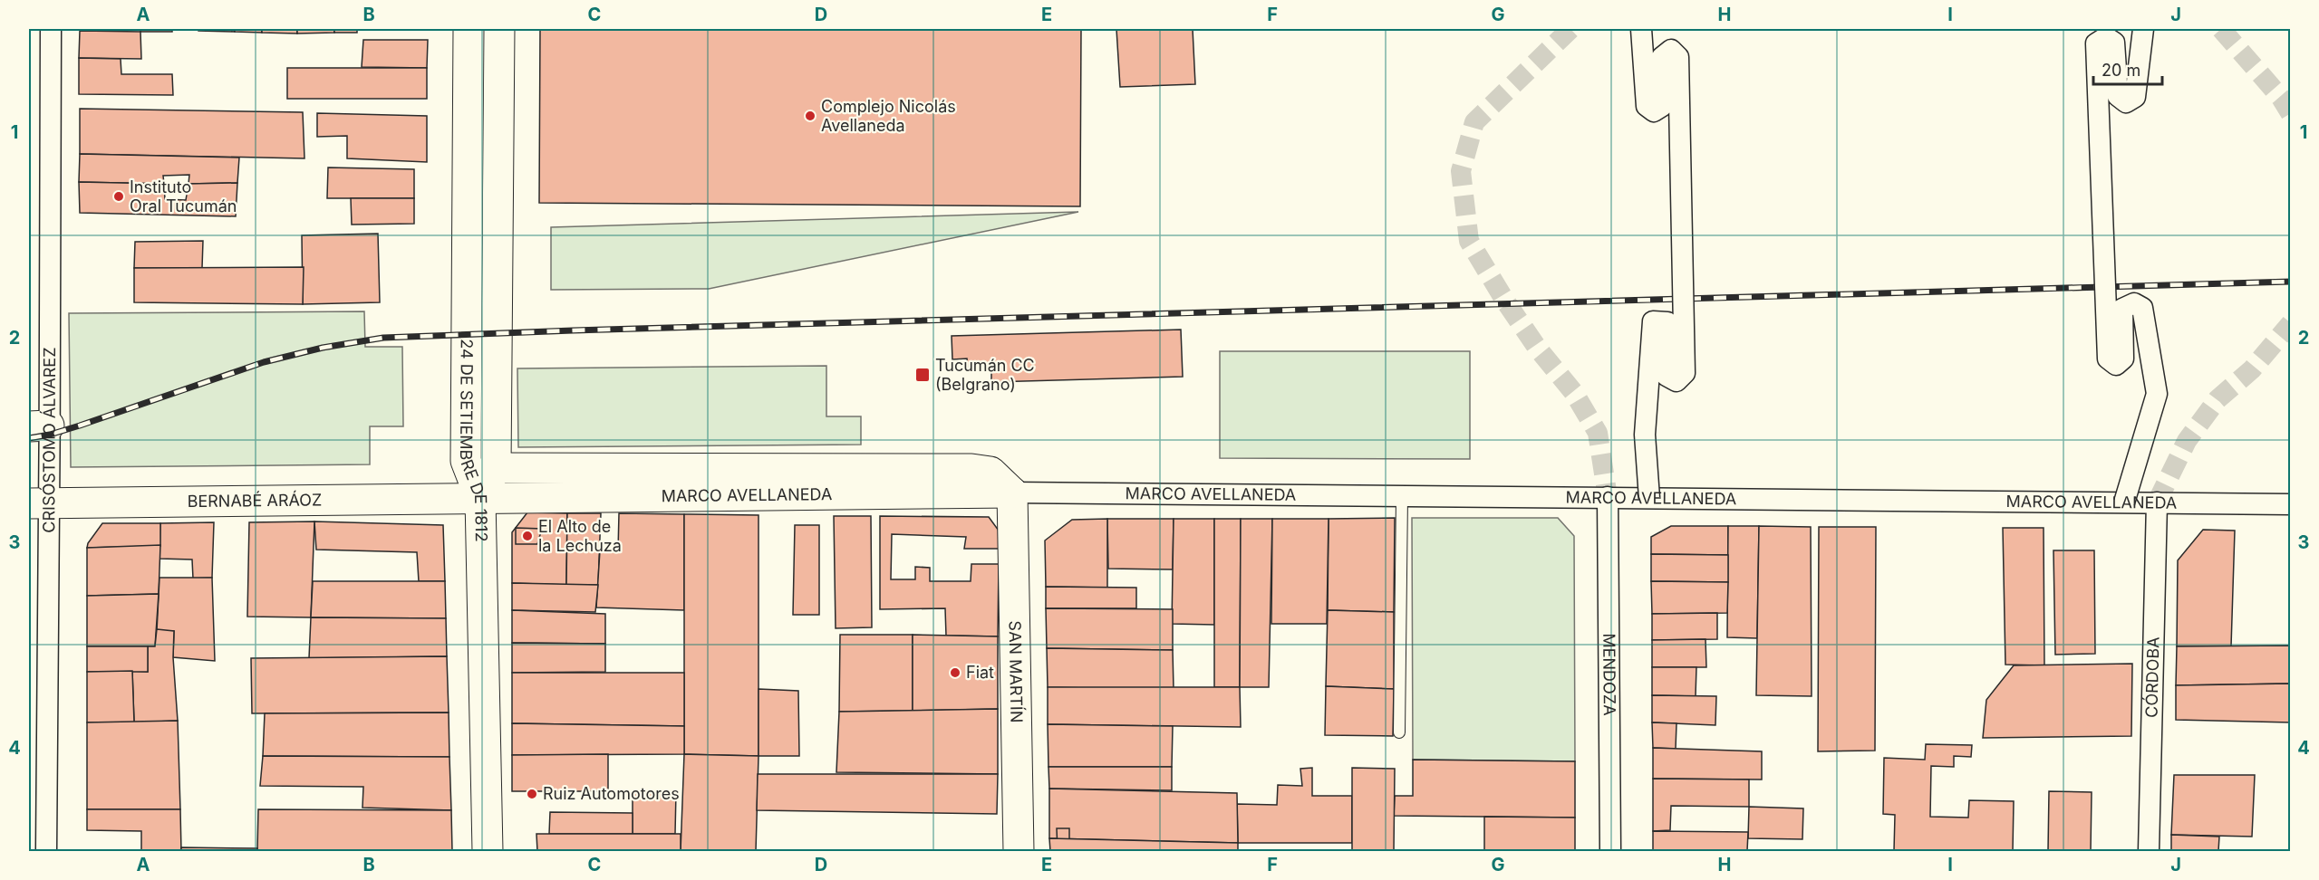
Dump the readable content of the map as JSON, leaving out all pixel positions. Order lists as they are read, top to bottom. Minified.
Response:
{"streets":{"main road":["24 DE SETIEMBRE DE 1812","MARCO AVELLANEDA","BERNABÉ ARÁOZ","SAN MARTÍN"],"street":["CRISÓSTOMO ÁLVAREZ","MENDOZA","CÓRDOBA"]},"crossings":[["CRISÓSTOMO ÁLVAREZ","BERNABÉ ARÁOZ"],["24 DE SETIEMBRE DE 1812","MARCO AVELLANEDA"],["24 DE SETIEMBRE DE 1812","BERNABÉ ARÁOZ"],["MARCO AVELLANEDA","BERNABÉ ARÁOZ"],["MARCO AVELLANEDA","SAN MARTÍN"],["MARCO AVELLANEDA","MENDOZA"],["MARCO AVELLANEDA","CÓRDOBA"]],"places":{"other":["Complejo Nicolás Avellaneda","Instituto Oral Tucumán","El Alto de la Lechuza","Fiat","Ruiz Automotores"],"transit":["Tucumán CC (Belgrano)"]},"scale_bar":"20 m","grid":{"columns":["A","B","C","D","E","F","G","H","I","J"],"rows":["1","2","3","4"]}}
